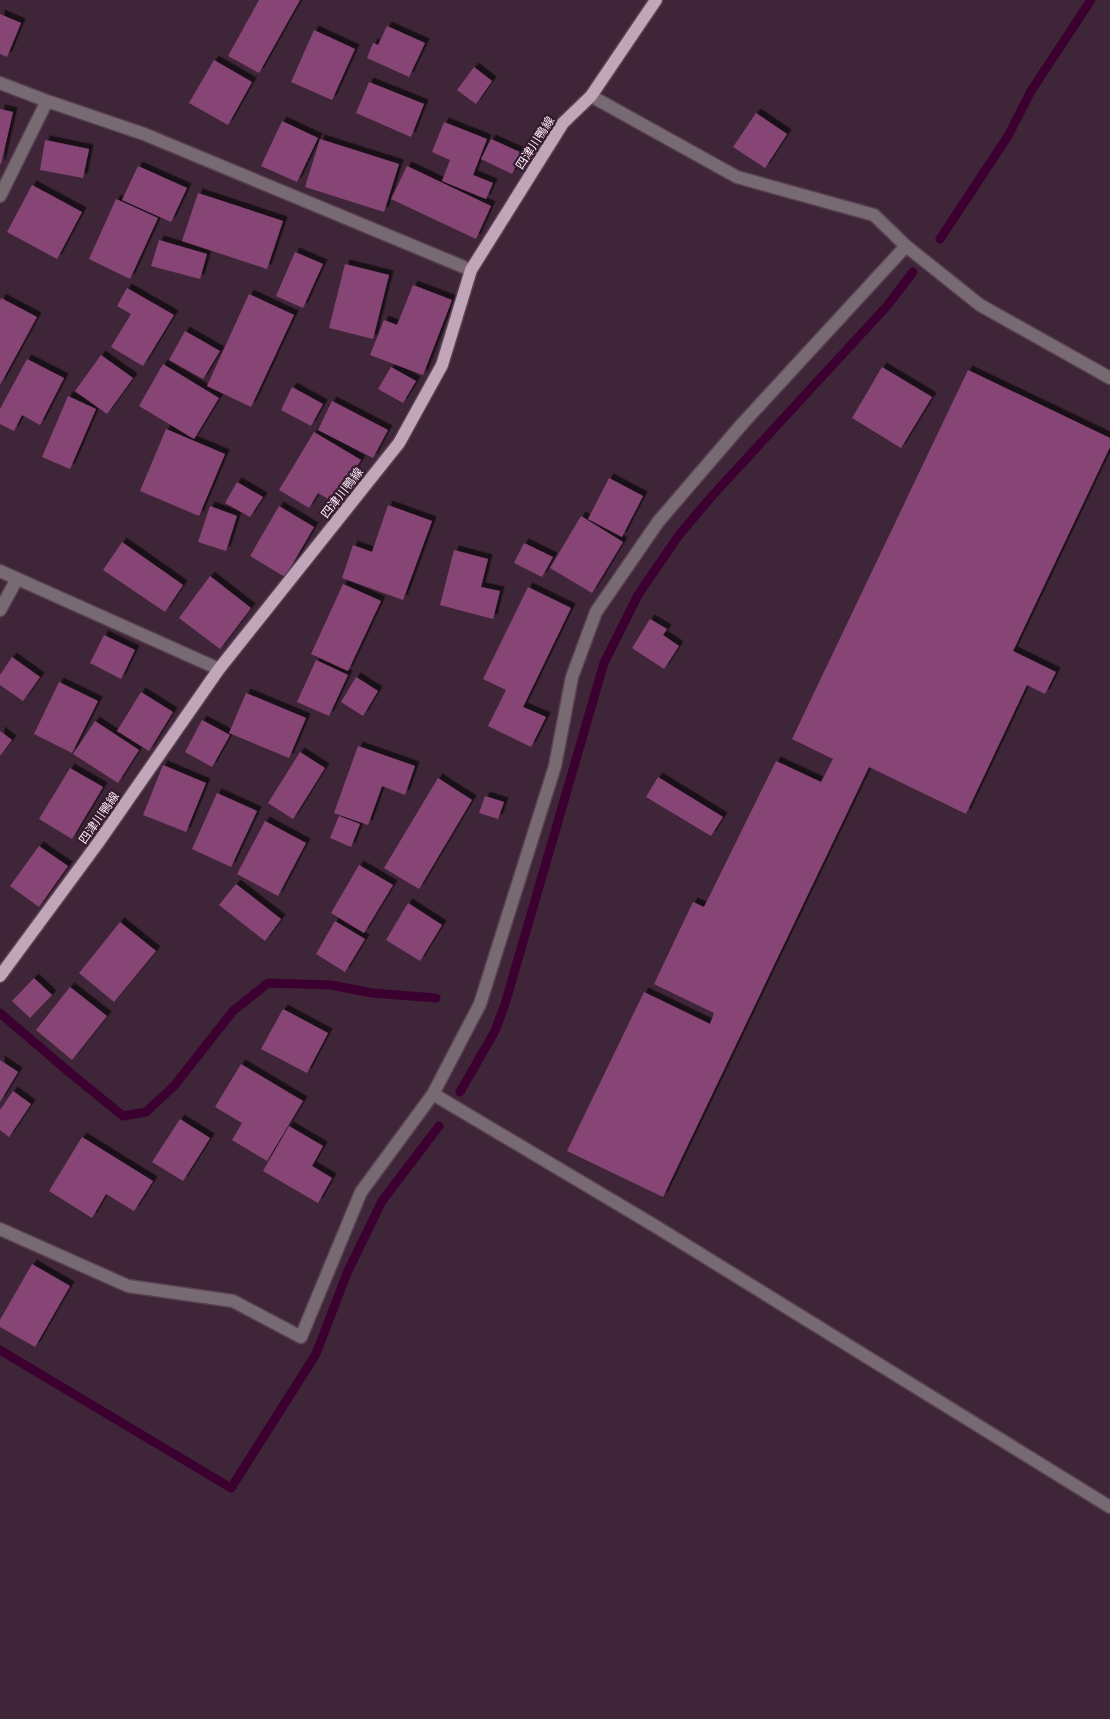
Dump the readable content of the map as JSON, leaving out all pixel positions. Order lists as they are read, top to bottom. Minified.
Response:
{"streets":{"main road":["四津川鴨線"]}}
